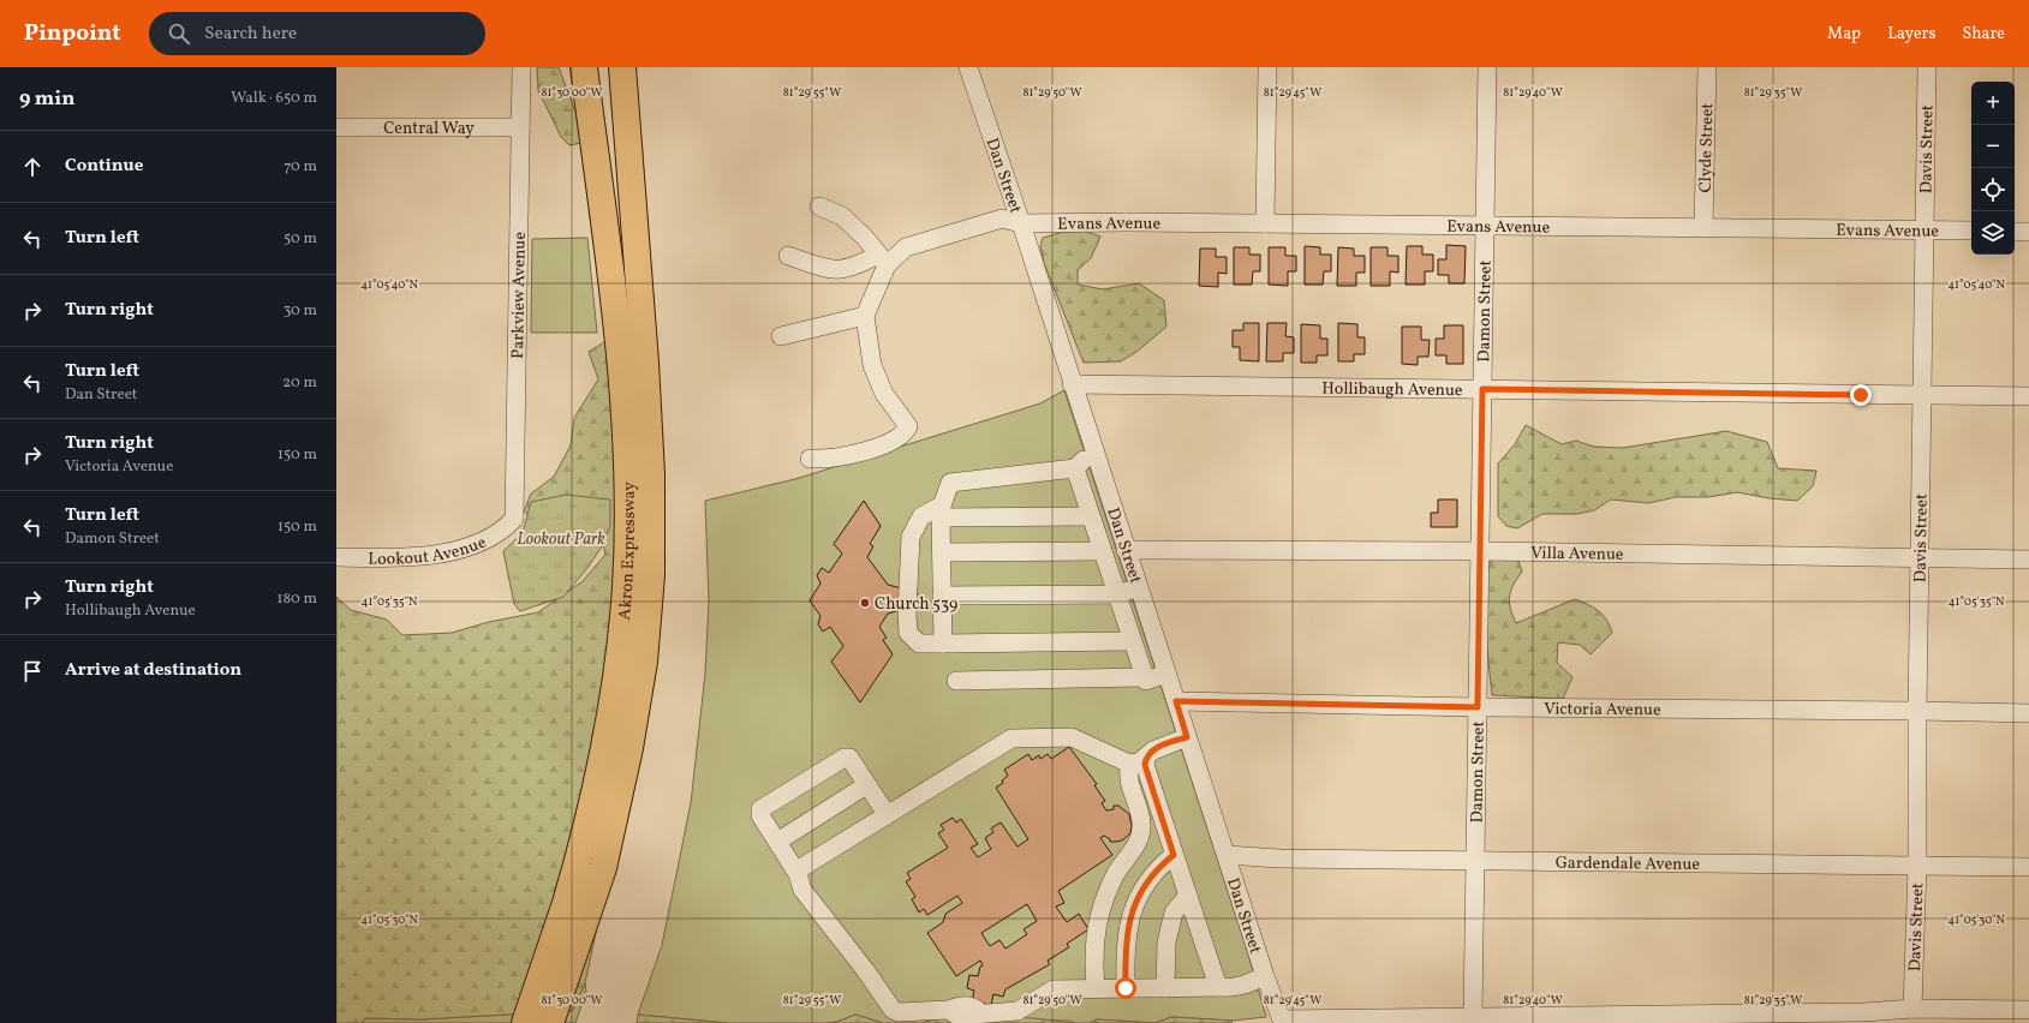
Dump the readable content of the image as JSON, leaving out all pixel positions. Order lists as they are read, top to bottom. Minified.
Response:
{"streets":{"highway":["Akron Expressway"],"street":["Central Way","Clyde Street","Davis Street","Dan Street","Evans Avenue","Parkview Avenue","Damon Street","Hollibaugh Avenue","Lookout Avenue","Villa Avenue","Victoria Avenue","Gardendale Avenue"]},"crossings":[["Central Way","Parkview Avenue"],["Clyde Street","Evans Avenue"],["Davis Street","Evans Avenue"],["Davis Street","Hollibaugh Avenue"],["Davis Street","Villa Avenue"],["Davis Street","Victoria Avenue"],["Davis Street","Gardendale Avenue"],["Dan Street","Evans Avenue"],["Dan Street","Hollibaugh Avenue"],["Dan Street","Villa Avenue"],["Dan Street","Victoria Avenue"],["Dan Street","Gardendale Avenue"],["Evans Avenue","Damon Street"],["Parkview Avenue","Lookout Avenue"],["Damon Street","Hollibaugh Avenue"],["Damon Street","Villa Avenue"],["Damon Street","Victoria Avenue"],["Damon Street","Gardendale Avenue"]],"parks":["Lookout Park"],"places":["Church 539"],"page":{"header":"Pinpoint","search":"Search here","nav":["Map","Layers","Share"],"heading":["9 min","Walk · 650 m"],"map_buttons":["+","−"],"list":[["Continue","70 m"],["Turn left","50 m"],["Turn right","30 m"],["Turn left","Dan Street","20 m"],["Turn right","Victoria Avenue","150 m"],["Turn left","Damon Street","150 m"],["Turn right","Hollibaugh Avenue","180 m"],"Arrive at destination"]},"coordinates":["81°30'00\"W","81°29'55\"W","81°29'50\"W","81°29'45\"W","81°29'40\"W","81°29'35\"W","41°05'40\"N","41°05'35\"N","41°05'30\"N"]}
